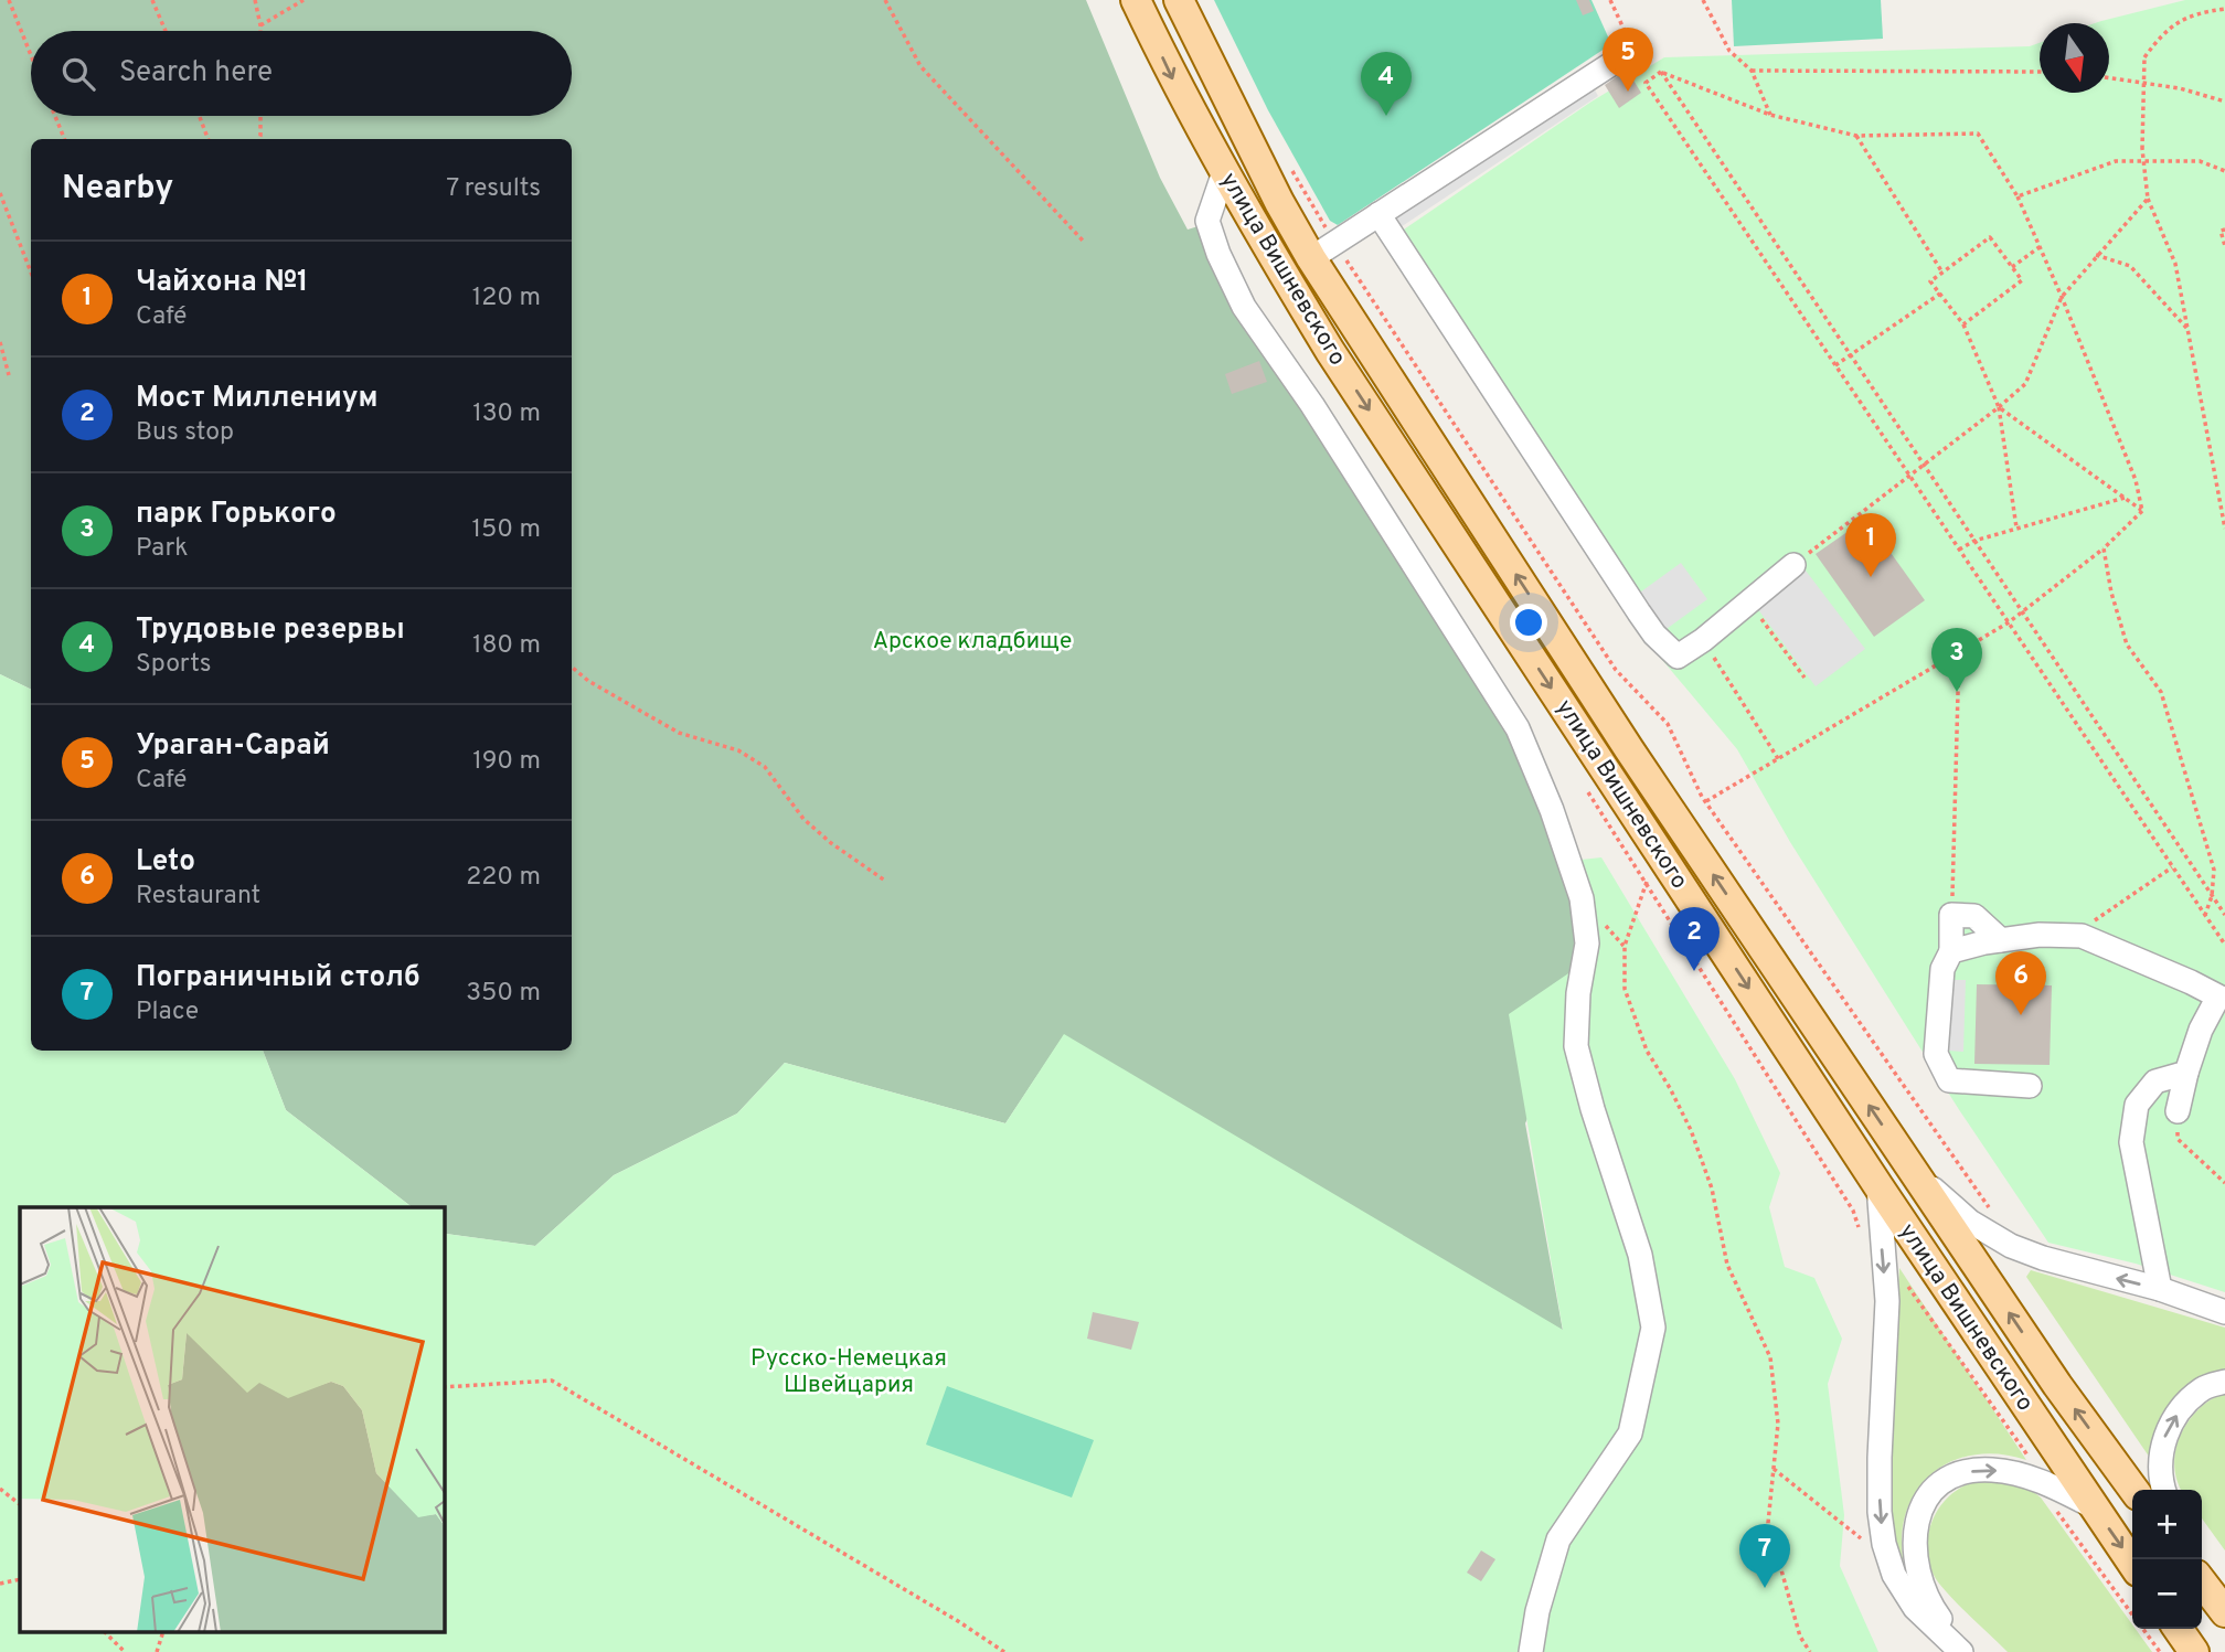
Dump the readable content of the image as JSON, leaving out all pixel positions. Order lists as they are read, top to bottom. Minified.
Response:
{"streets":{"main road":["улица Вишневского"]},"parks":["Арское кладбище","Русско-Немецкая Швейцария"],"north":"bottom","page":{"pins":["5","4","1","3","2","6","7"],"search":"Search here","heading":["Nearby","7 results"],"list":[{"mark":"1","name":"Чайхона №1","note":"Café","value":"120 m"},{"mark":"2","name":"Мост Миллениум","note":"Bus stop","value":"130 m"},{"mark":"3","name":"парк Горького","note":"Park","value":"150 m"},{"mark":"4","name":"Трудовые резервы","note":"Sports","value":"180 m"},{"mark":"5","name":"Ураган-Сарай","note":"Café","value":"190 m"},{"mark":"6","name":"Leto","note":"Restaurant","value":"220 m"},{"mark":"7","name":"Пограничный столб","note":"Place","value":"350 m"}],"map_buttons":["+","−"]}}
